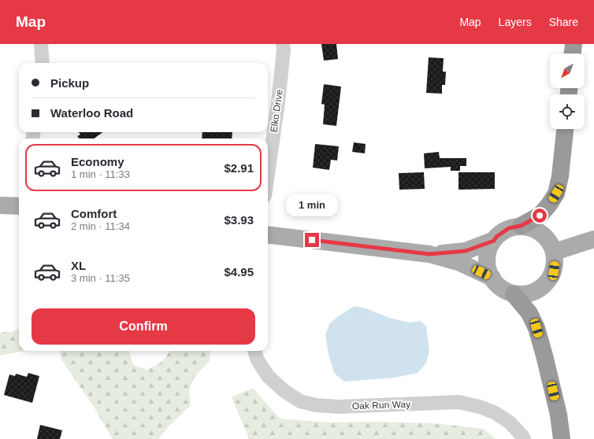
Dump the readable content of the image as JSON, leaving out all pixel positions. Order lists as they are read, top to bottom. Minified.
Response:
{"streets":{"street":["Elko Drive","Oak Run Way"]},"north":"bottom left","page":{"header":"Map","nav":["Map","Layers","Share"],"banner":["Pickup","Waterloo Road"],"list":[{"name":"Economy","note":"1 min · 11:33","value":"$2.91"},{"name":"Comfort","note":"2 min · 11:34","value":"$3.93"},{"name":"XL","note":"3 min · 11:35","value":"$4.95"}],"bubble":"1 min","buttons":"Confirm"}}
